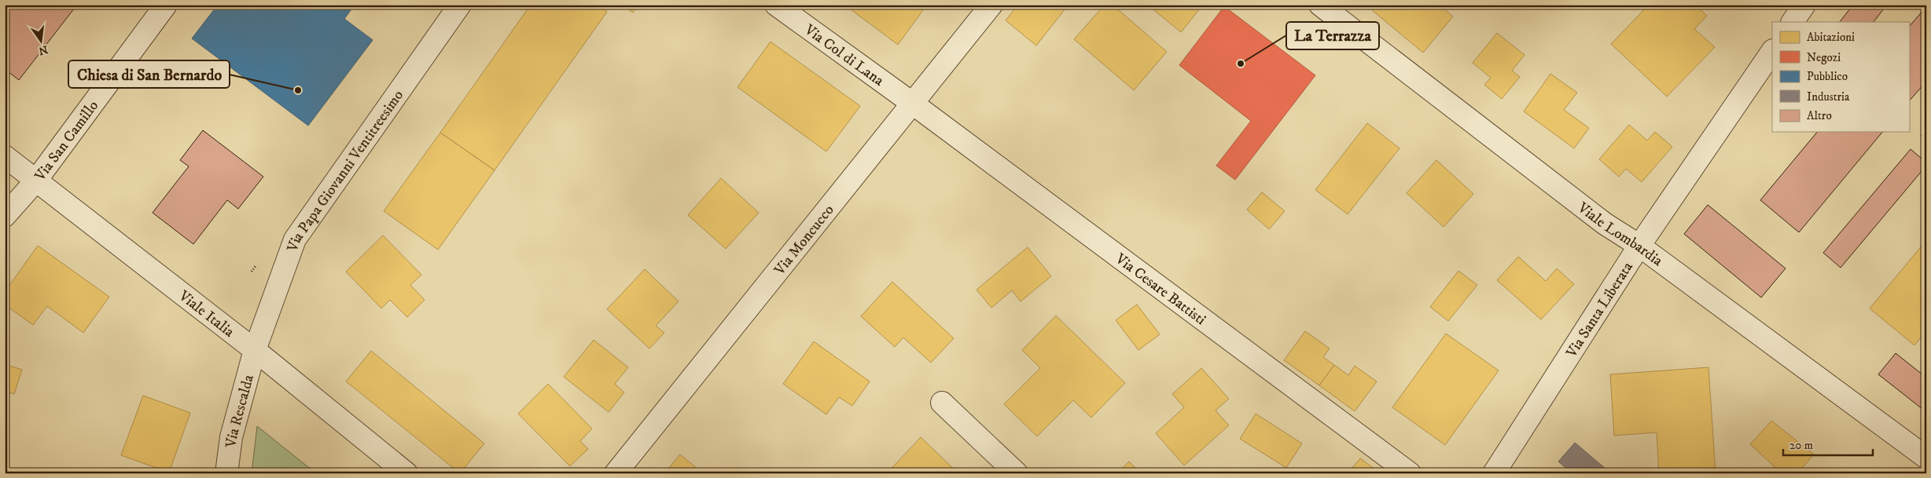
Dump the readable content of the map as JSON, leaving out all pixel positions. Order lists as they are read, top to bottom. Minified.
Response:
{"streets":{"street":["Via Col di Lana","Via San Camillo","Via Papa Giovanni Ventitreesimo","Viale Lombardia","Via Moncucco","Via Cesare Battisti","Via Santa Liberata","Viale Italia","Via Rescalda"]},"crossings":[["Via Col di Lana","Via Moncucco"],["Via Col di Lana","Via Cesare Battisti"],["Via San Camillo","Viale Italia"],["Via Papa Giovanni Ventitreesimo","Viale Italia"],["Via Papa Giovanni Ventitreesimo","Via Rescalda"],["Viale Lombardia","Via Santa Liberata"],["Via Moncucco","Via Cesare Battisti"],["Viale Italia","Via Rescalda"]],"places":["La Terrazza","Chiesa di San Bernardo"],"legend":["Abitazioni","Negozi","Pubblico","Industria","Altro"],"scale_bar":"20 m","north":"bottom"}
